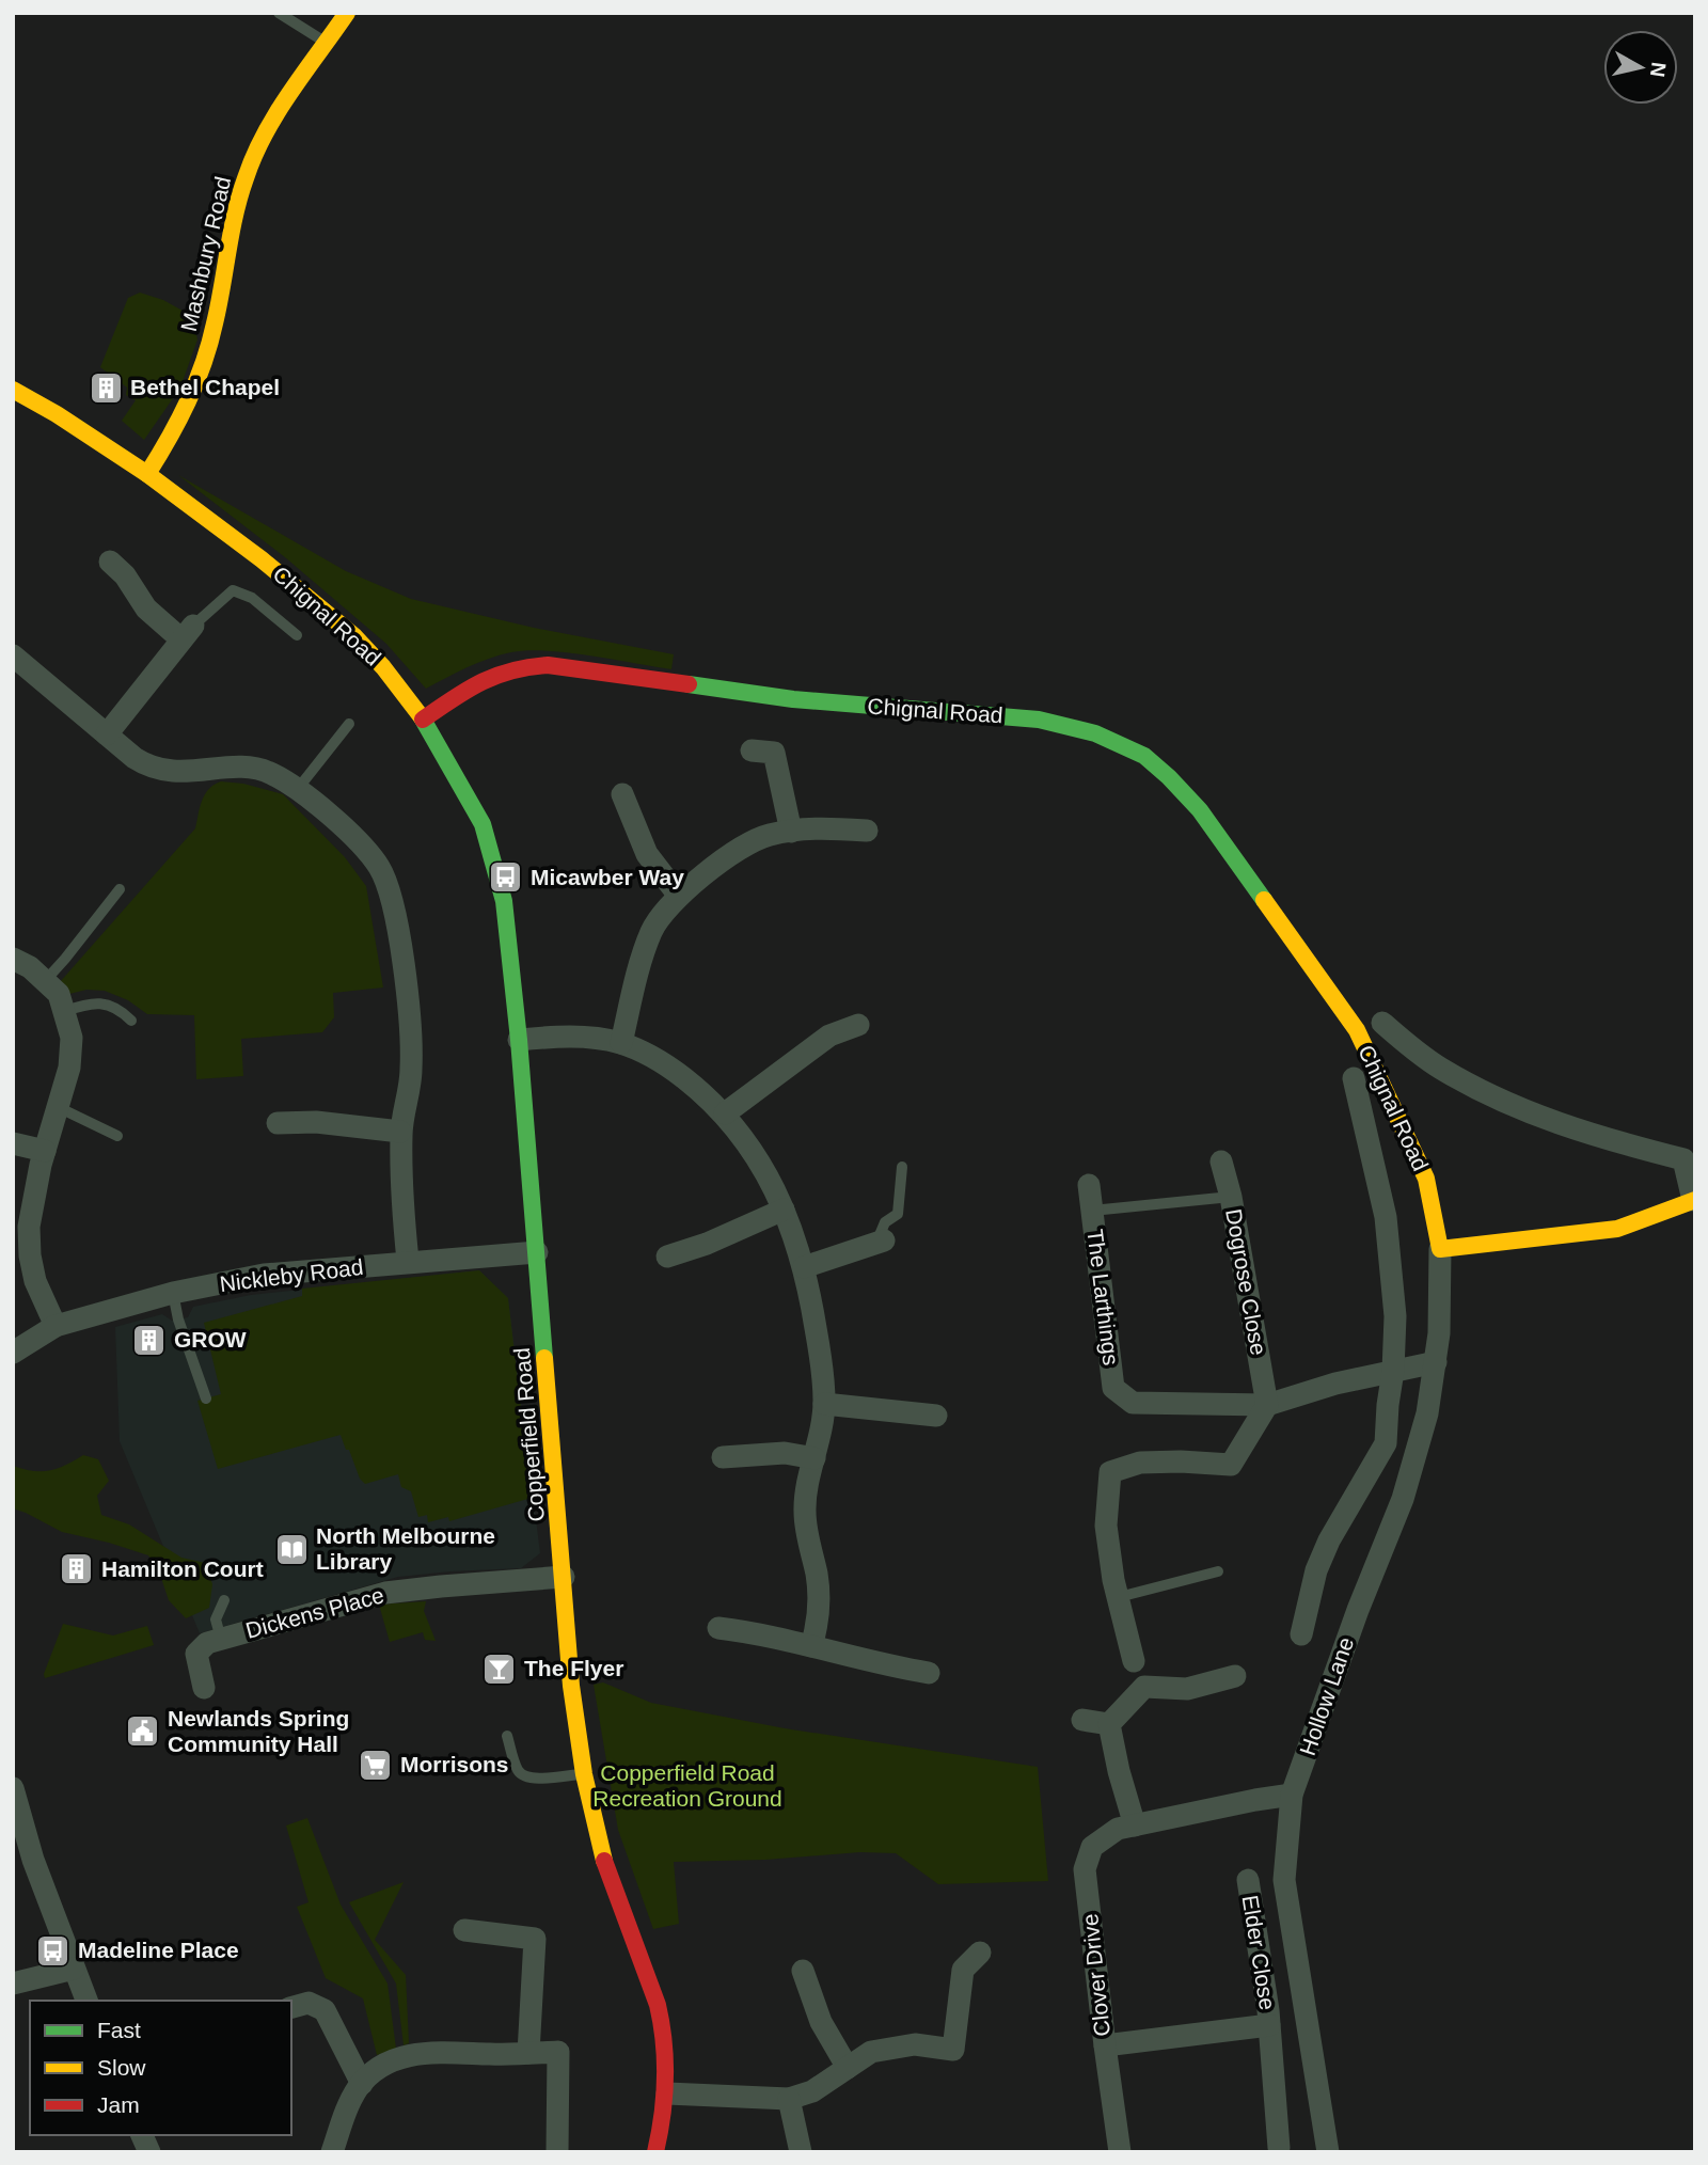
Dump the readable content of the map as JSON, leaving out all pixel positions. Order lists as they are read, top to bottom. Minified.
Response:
{"streets":{"street":["Mashbury Road","Chignal Road","Nickleby Road","Dogrose Close","The Larthings","Copperfield Road","Dickens Place","Hollow Lane","Elder Close","Clover Drive"]},"crossings":[["Mashbury Road","Chignal Road"],["Chignal Road","Copperfield Road"],["Chignal Road","Hollow Lane"],["Nickleby Road","Copperfield Road"],["Dogrose Close","The Larthings"],["The Larthings","Hollow Lane"],["Copperfield Road","Dickens Place"],["Hollow Lane","Clover Drive"],["Elder Close","Clover Drive"]],"parks":["Copperfield Road Recreation Ground"],"places":{"building":["Bethel Chapel","GROW","Hamilton Court"],"bus stop":["Micawber Way","Madeline Place"],"library":["North Melbourne Library"],"bar":["The Flyer"],"public building":["Newlands Spring Community Hall"],"supermarket":["Morrisons"]},"legend":["Fast","Slow","Jam"],"north":"right"}
